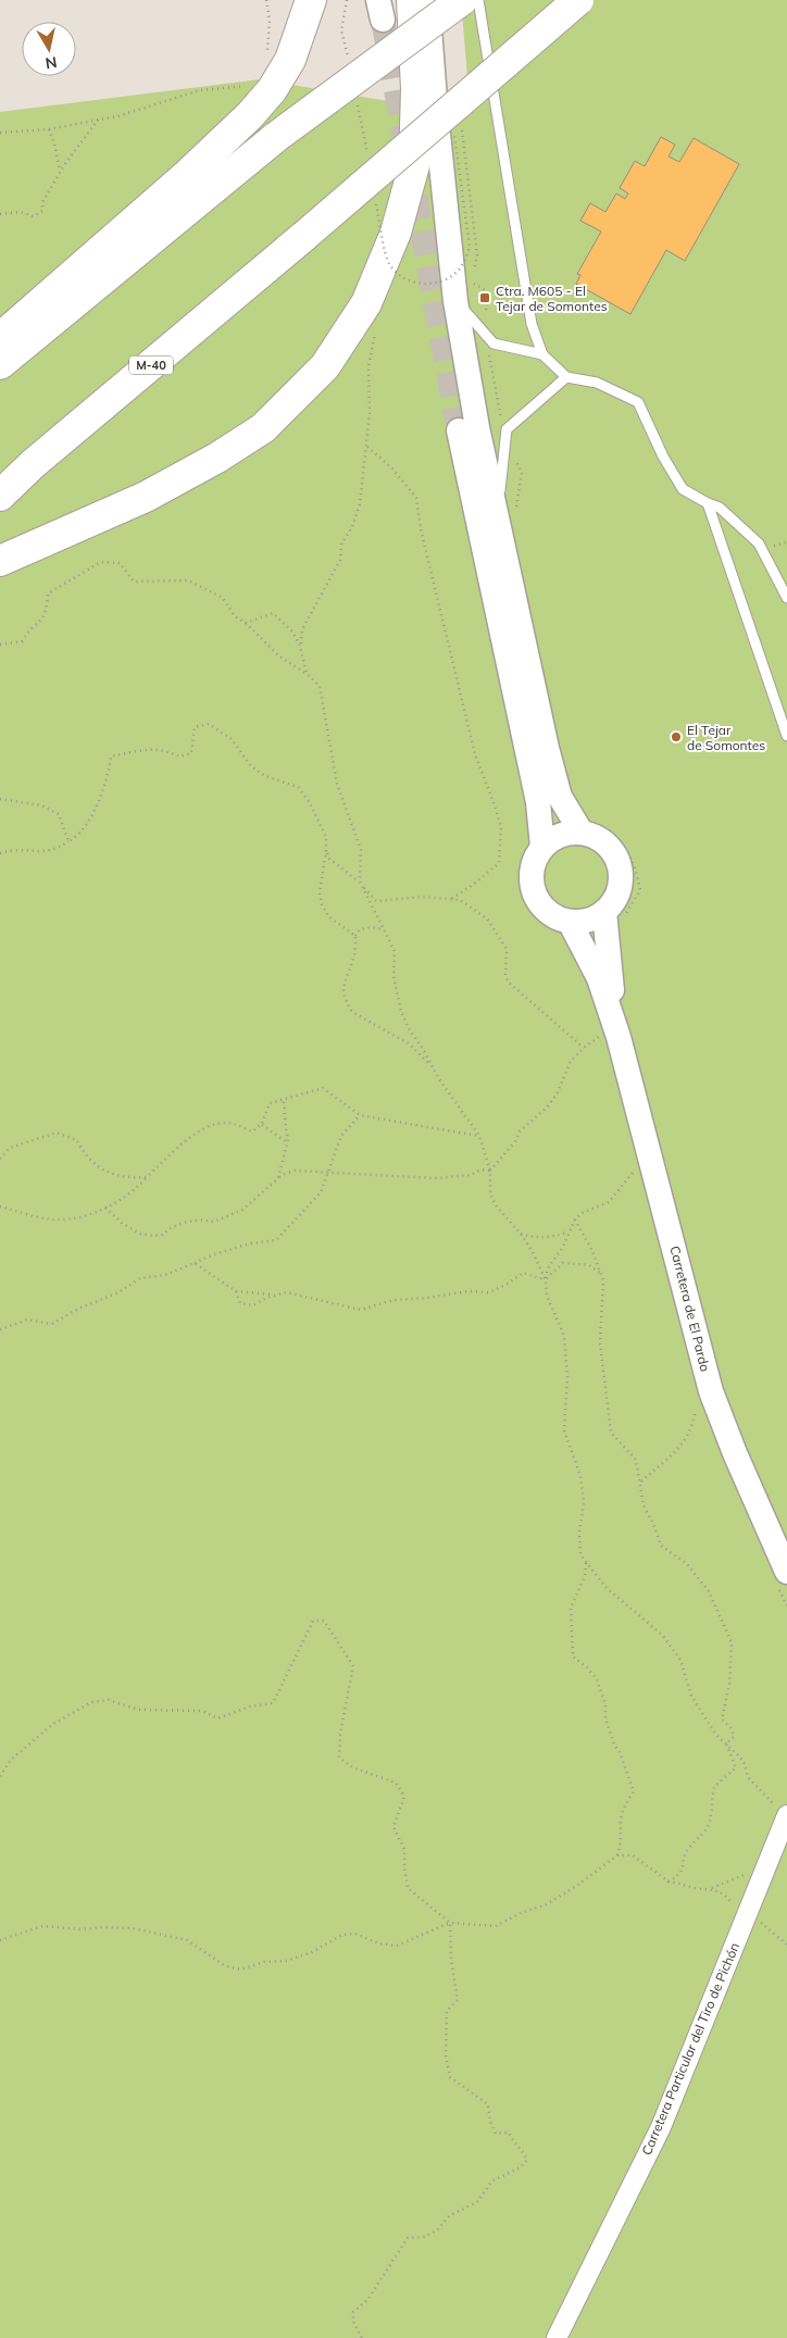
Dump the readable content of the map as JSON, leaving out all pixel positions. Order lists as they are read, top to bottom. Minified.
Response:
{"streets":{"highway":["M-40"],"street":["Carretera de El Pardo","Carretera Particular del Tiro de Pichón"]},"places":{"transit":["Ctra. M605 - El Tejar de Somontes"],"other":["El Tejar de Somontes"]},"north":"bottom"}
